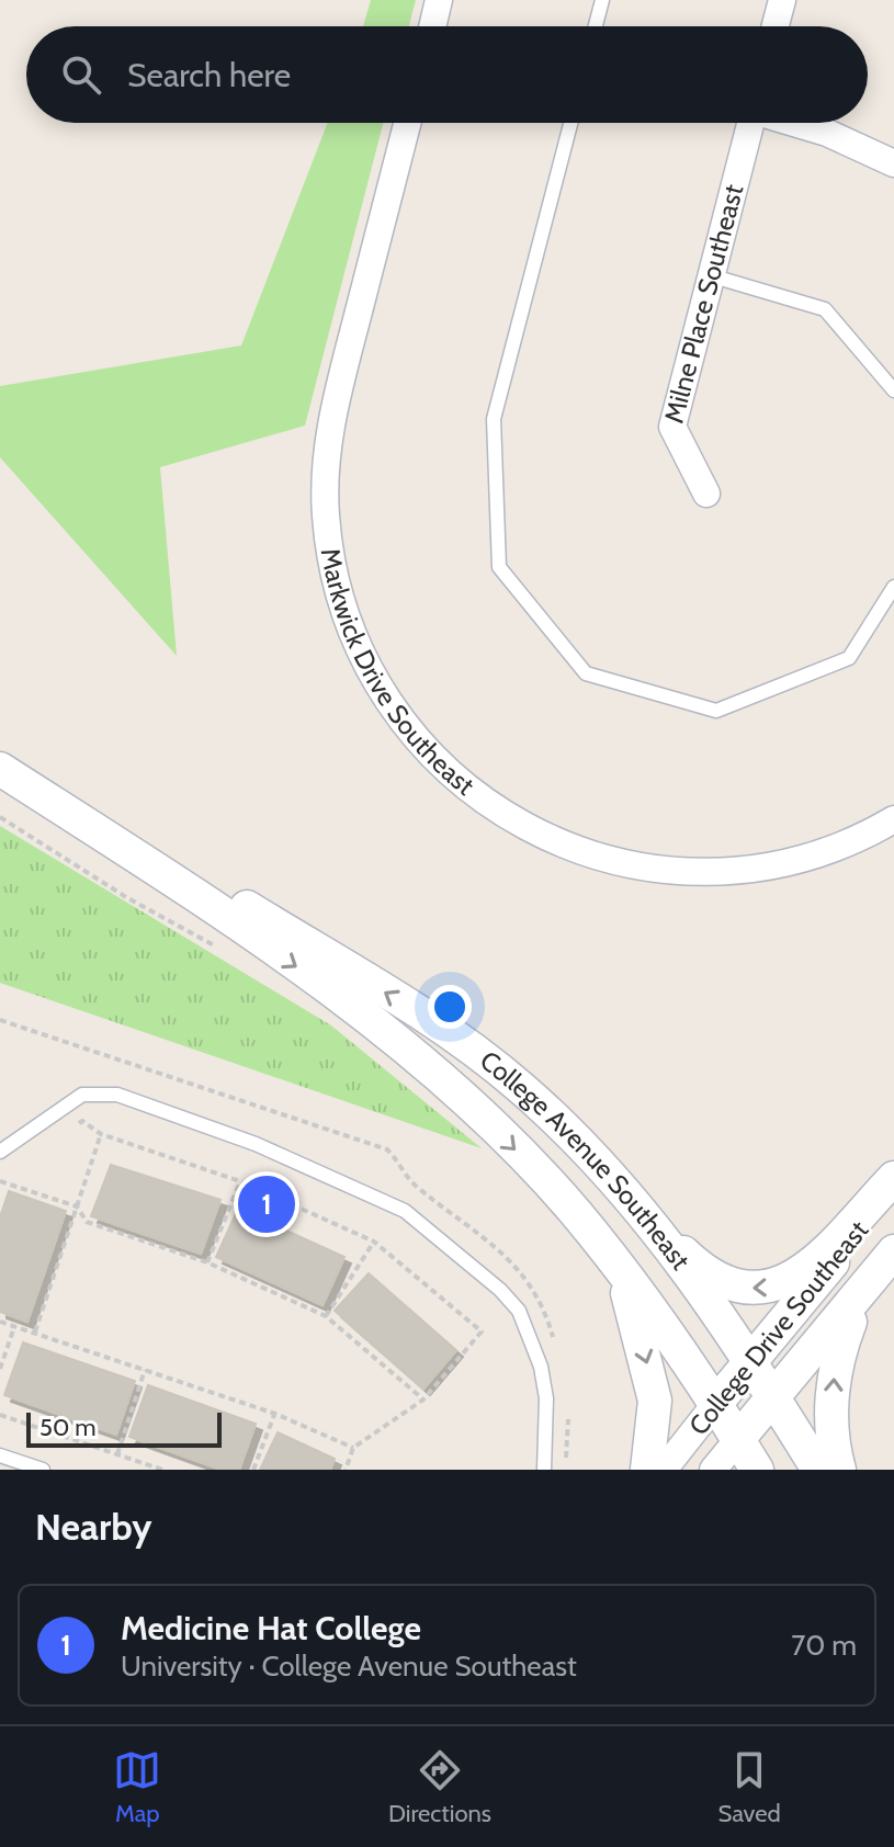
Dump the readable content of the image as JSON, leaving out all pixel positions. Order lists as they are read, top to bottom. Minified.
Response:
{"streets":{"street":["Milne Place Southeast","Markwick Drive Southeast","College Avenue Southeast","College Drive Southeast"]},"crossings":[["College Avenue Southeast","College Drive Southeast"]],"scale_bar":"50 m","page":{"search":"Search here","pins":"1","scale":"50 m","heading":"Nearby","list":[{"mark":"1","name":"Medicine Hat College","note":"University · College Avenue Southeast","value":"70 m"}],"nav":["Map","Directions","Saved"]}}
